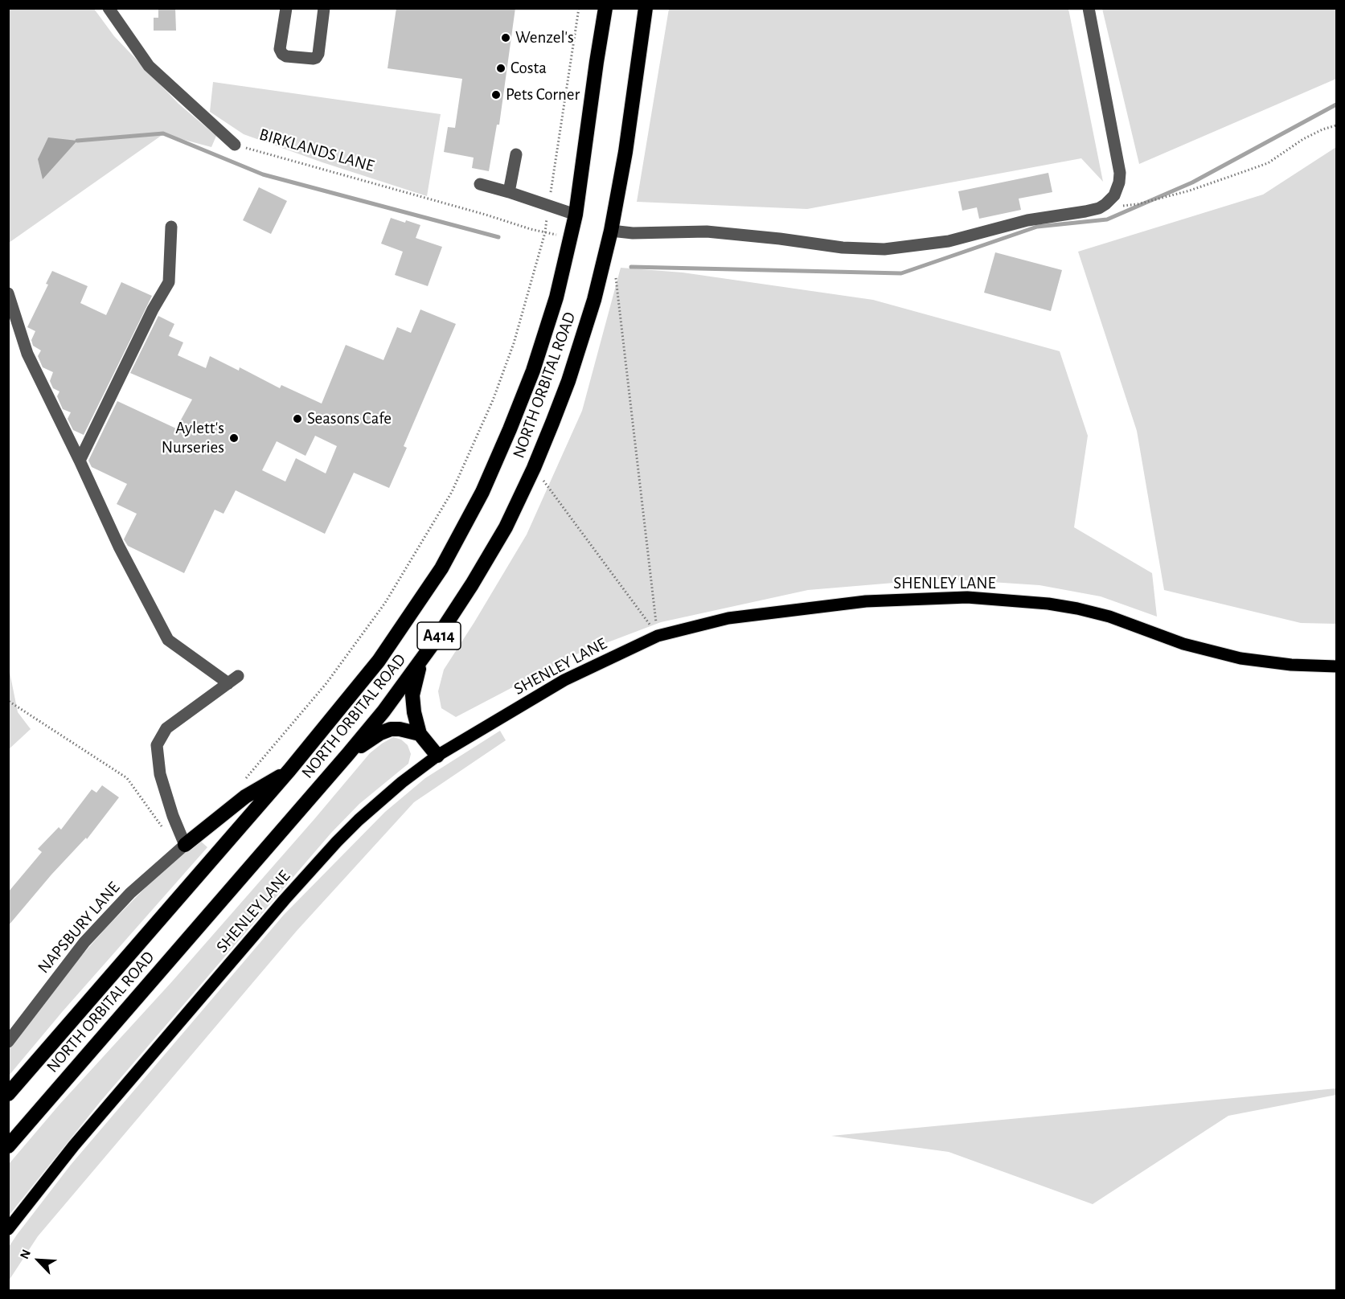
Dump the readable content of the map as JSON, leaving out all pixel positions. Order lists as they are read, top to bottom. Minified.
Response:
{"streets":{"highway":["NORTH ORBITAL ROAD","A414"],"main road":["SHENLEY LANE"],"street":["BIRKLANDS LANE","NAPSBURY LANE"]},"crossings":[["BIRKLANDS LANE","NORTH ORBITAL ROAD"]],"places":["Wenzel's","Costa","Pets Corner","Seasons Cafe","Aylett's Nurseries"],"north":"top left"}
